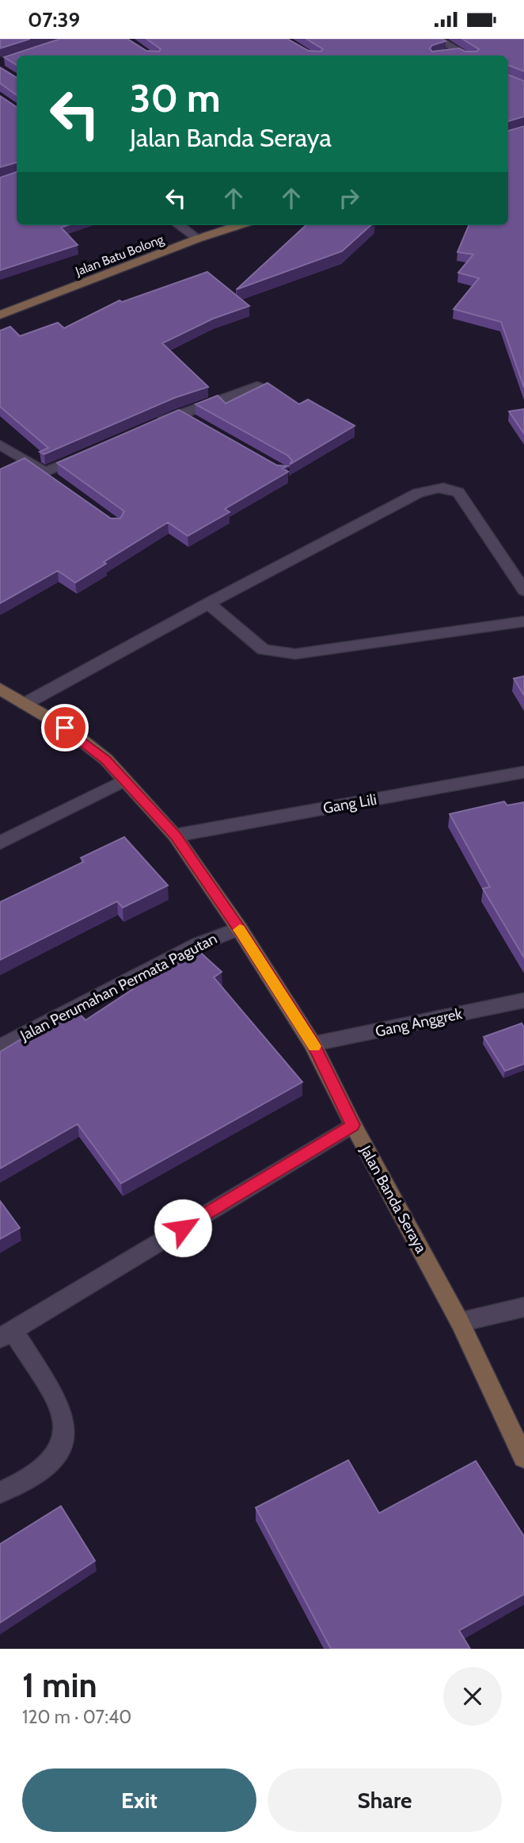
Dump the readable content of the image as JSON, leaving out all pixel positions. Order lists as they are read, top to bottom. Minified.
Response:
{"streets":{"street":["Jalan Batu Bolong","Gang Lili","Jalan Perumahan Permata Pagutan","Gang Anggrek","Jalan Banda Seraya"]},"crossings":[["Gang Lili","Jalan Banda Seraya"],["Jalan Perumahan Permata Pagutan","Jalan Banda Seraya"],["Gang Anggrek","Jalan Banda Seraya"]],"page":{"status":"07:39","turn":["30 m","Jalan Banda Seraya"],"heading":["1 min","120 m · 07:40"],"buttons":["Exit","Share"]}}
